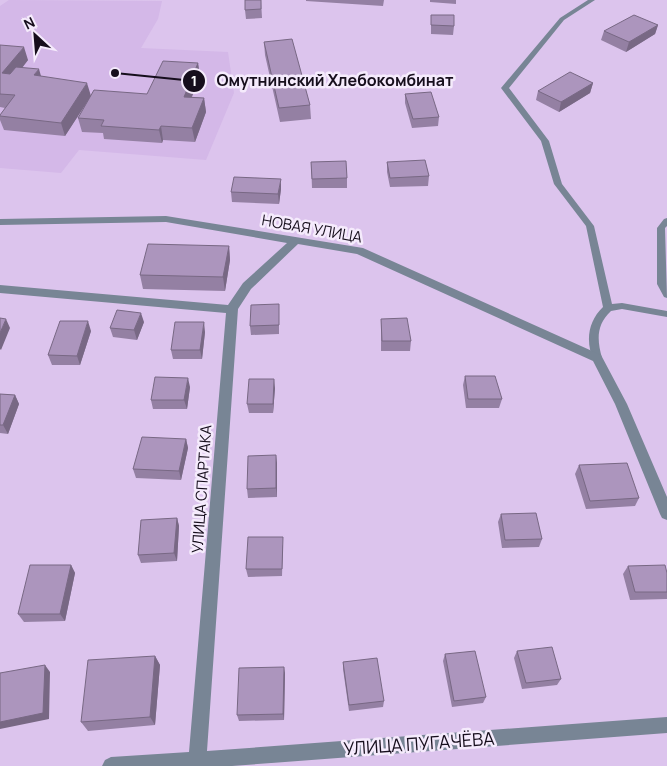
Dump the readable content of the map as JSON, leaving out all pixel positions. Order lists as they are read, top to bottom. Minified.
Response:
{"streets":{"street":["НОВАЯ УЛИЦА","УЛИЦА СПАРТАКА","УЛИЦА ПУГАЧЁВА"]},"crossings":[["НОВАЯ УЛИЦА","УЛИЦА СПАРТАКА"],["УЛИЦА СПАРТАКА","УЛИЦА ПУГАЧЁВА"]],"places":["Омутнинский Хлебокомбинат"],"north":"top left"}
